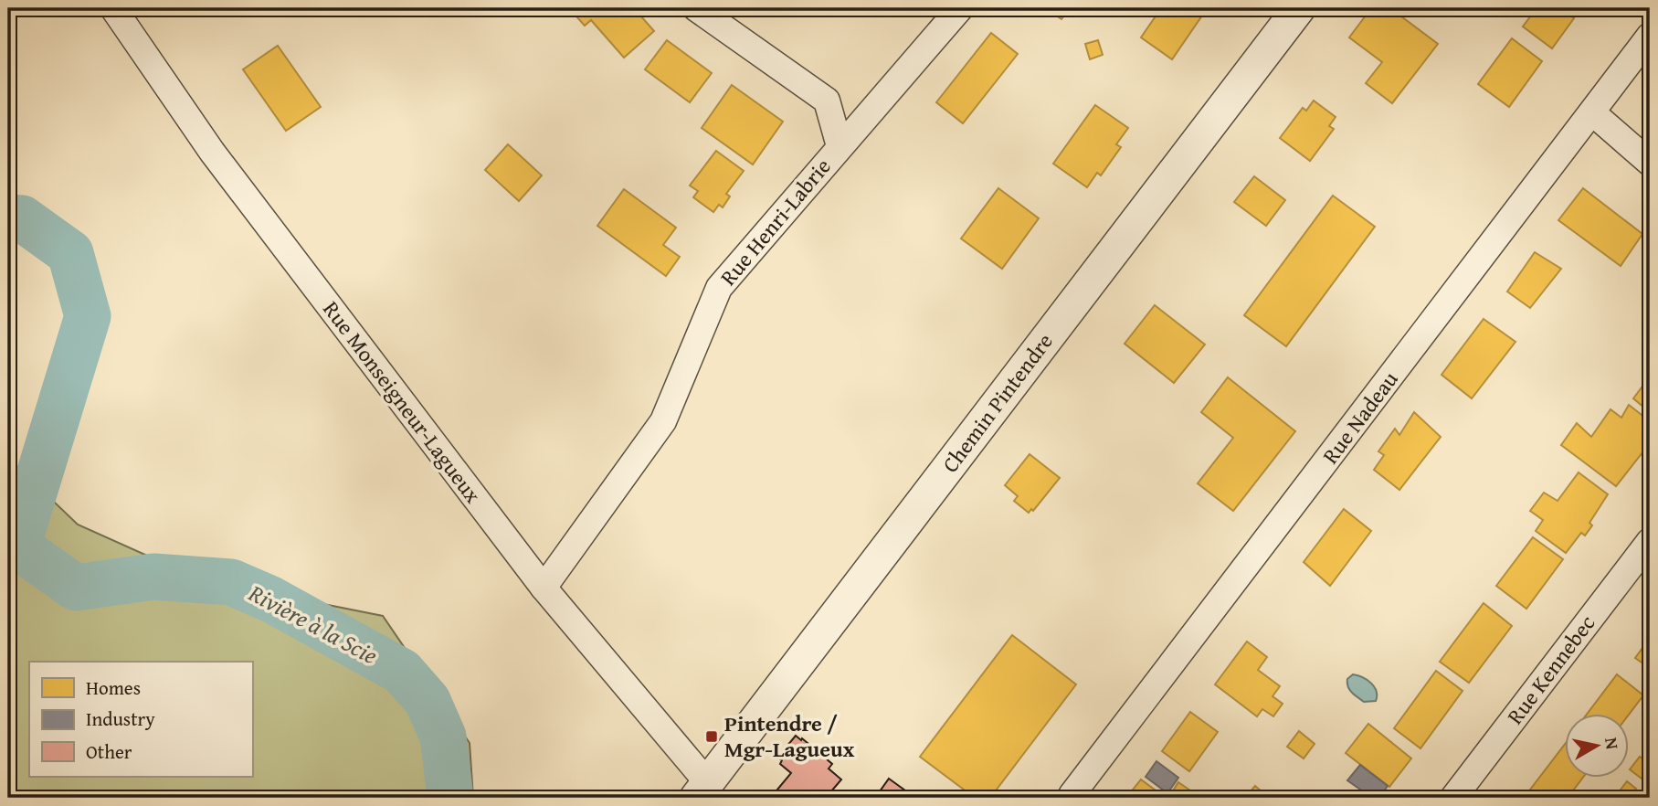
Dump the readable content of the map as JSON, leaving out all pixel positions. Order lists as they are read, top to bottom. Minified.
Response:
{"streets":{"street":["Rue Henri-Labrie","Rue Monseigneur-Lagueux","Chemin Pintendre","Rue Nadeau","Rue Kennebec"]},"crossings":[["Rue Henri-Labrie","Rue Monseigneur-Lagueux"],["Rue Monseigneur-Lagueux","Chemin Pintendre"]],"water":["Rivière à la Scie"],"places":{"transit":["Pintendre / Mgr-Lagueux"]},"legend":["Homes","Industry","Other"],"north":"right"}
